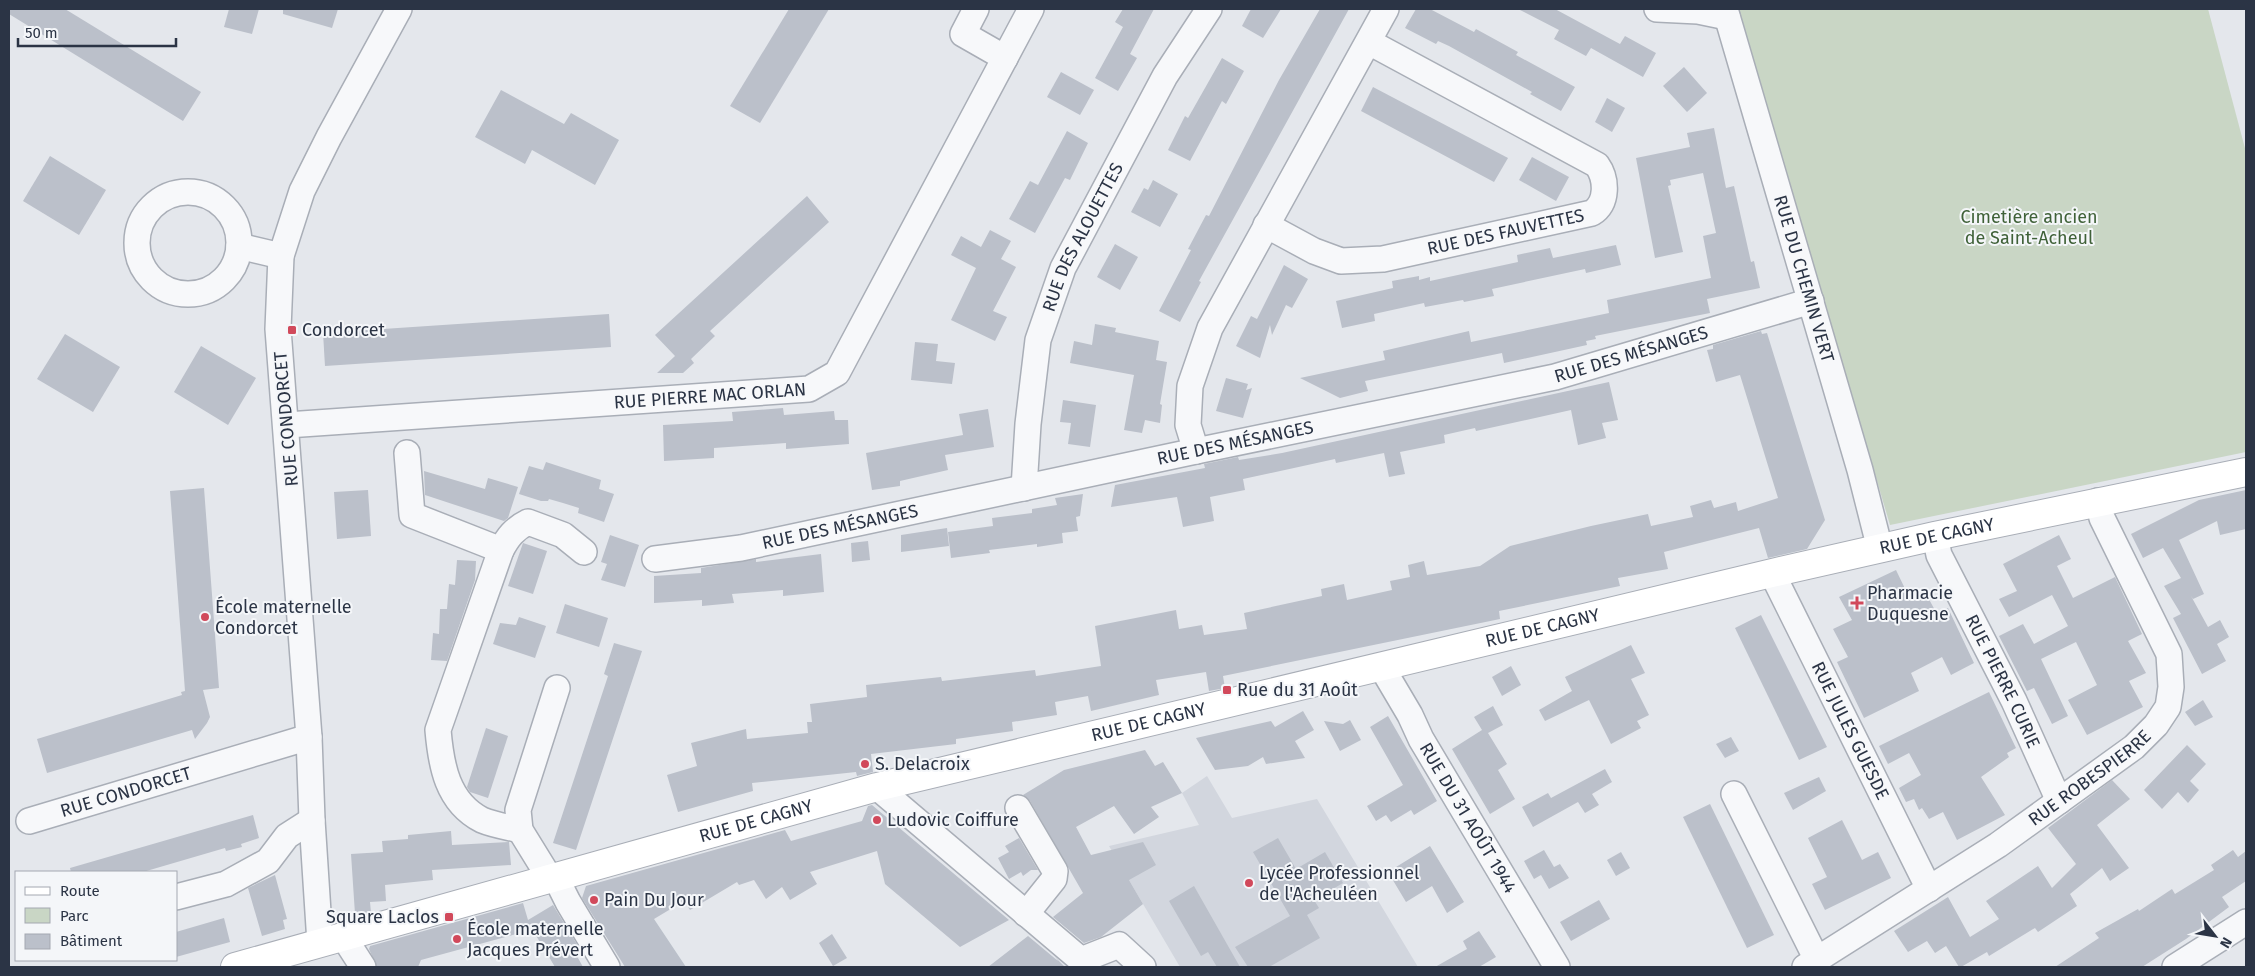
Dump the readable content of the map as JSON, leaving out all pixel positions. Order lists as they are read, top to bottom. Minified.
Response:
{"streets":{"main road":["RUE DE CAGNY"],"street":["RUE DES FAUVETTES","RUE DES ALOUETTES","RUE DU CHEMIN VERT","RUE DES MÉSANGES","RUE PIERRE MAC ORLAN","RUE CONDORCET","RUE PIERRE CURIE","RUE JULES GUESDE","RUE ROBESPIERRE","RUE DU 31 AOÛT 1944"]},"crossings":[["RUE DES ALOUETTES","RUE DES MÉSANGES"],["RUE DU CHEMIN VERT","RUE DES MÉSANGES"],["RUE DU CHEMIN VERT","RUE DE CAGNY"],["RUE PIERRE MAC ORLAN","RUE CONDORCET"],["RUE CONDORCET","RUE DE CAGNY"],["RUE DE CAGNY","RUE PIERRE CURIE"],["RUE DE CAGNY","RUE JULES GUESDE"],["RUE DE CAGNY","RUE ROBESPIERRE"],["RUE DE CAGNY","RUE DU 31 AOÛT 1944"],["RUE PIERRE CURIE","RUE ROBESPIERRE"],["RUE JULES GUESDE","RUE ROBESPIERRE"]],"parks":["Cimetière ancien de Saint-Acheul"],"places":{"transit":["Condorcet","Rue du 31 Août","Square Laclos"],"health":["Pharmacie Duquesne"],"other":["École maternelle Condorcet","S. Delacroix","Ludovic Coiffure","Lycée Professionnel de l'Acheuléen","Pain Du Jour","École maternelle Jacques Prévert"]},"legend":["Route","Parc","Bâtiment"],"scale_bar":"50 m","north":"bottom right"}
